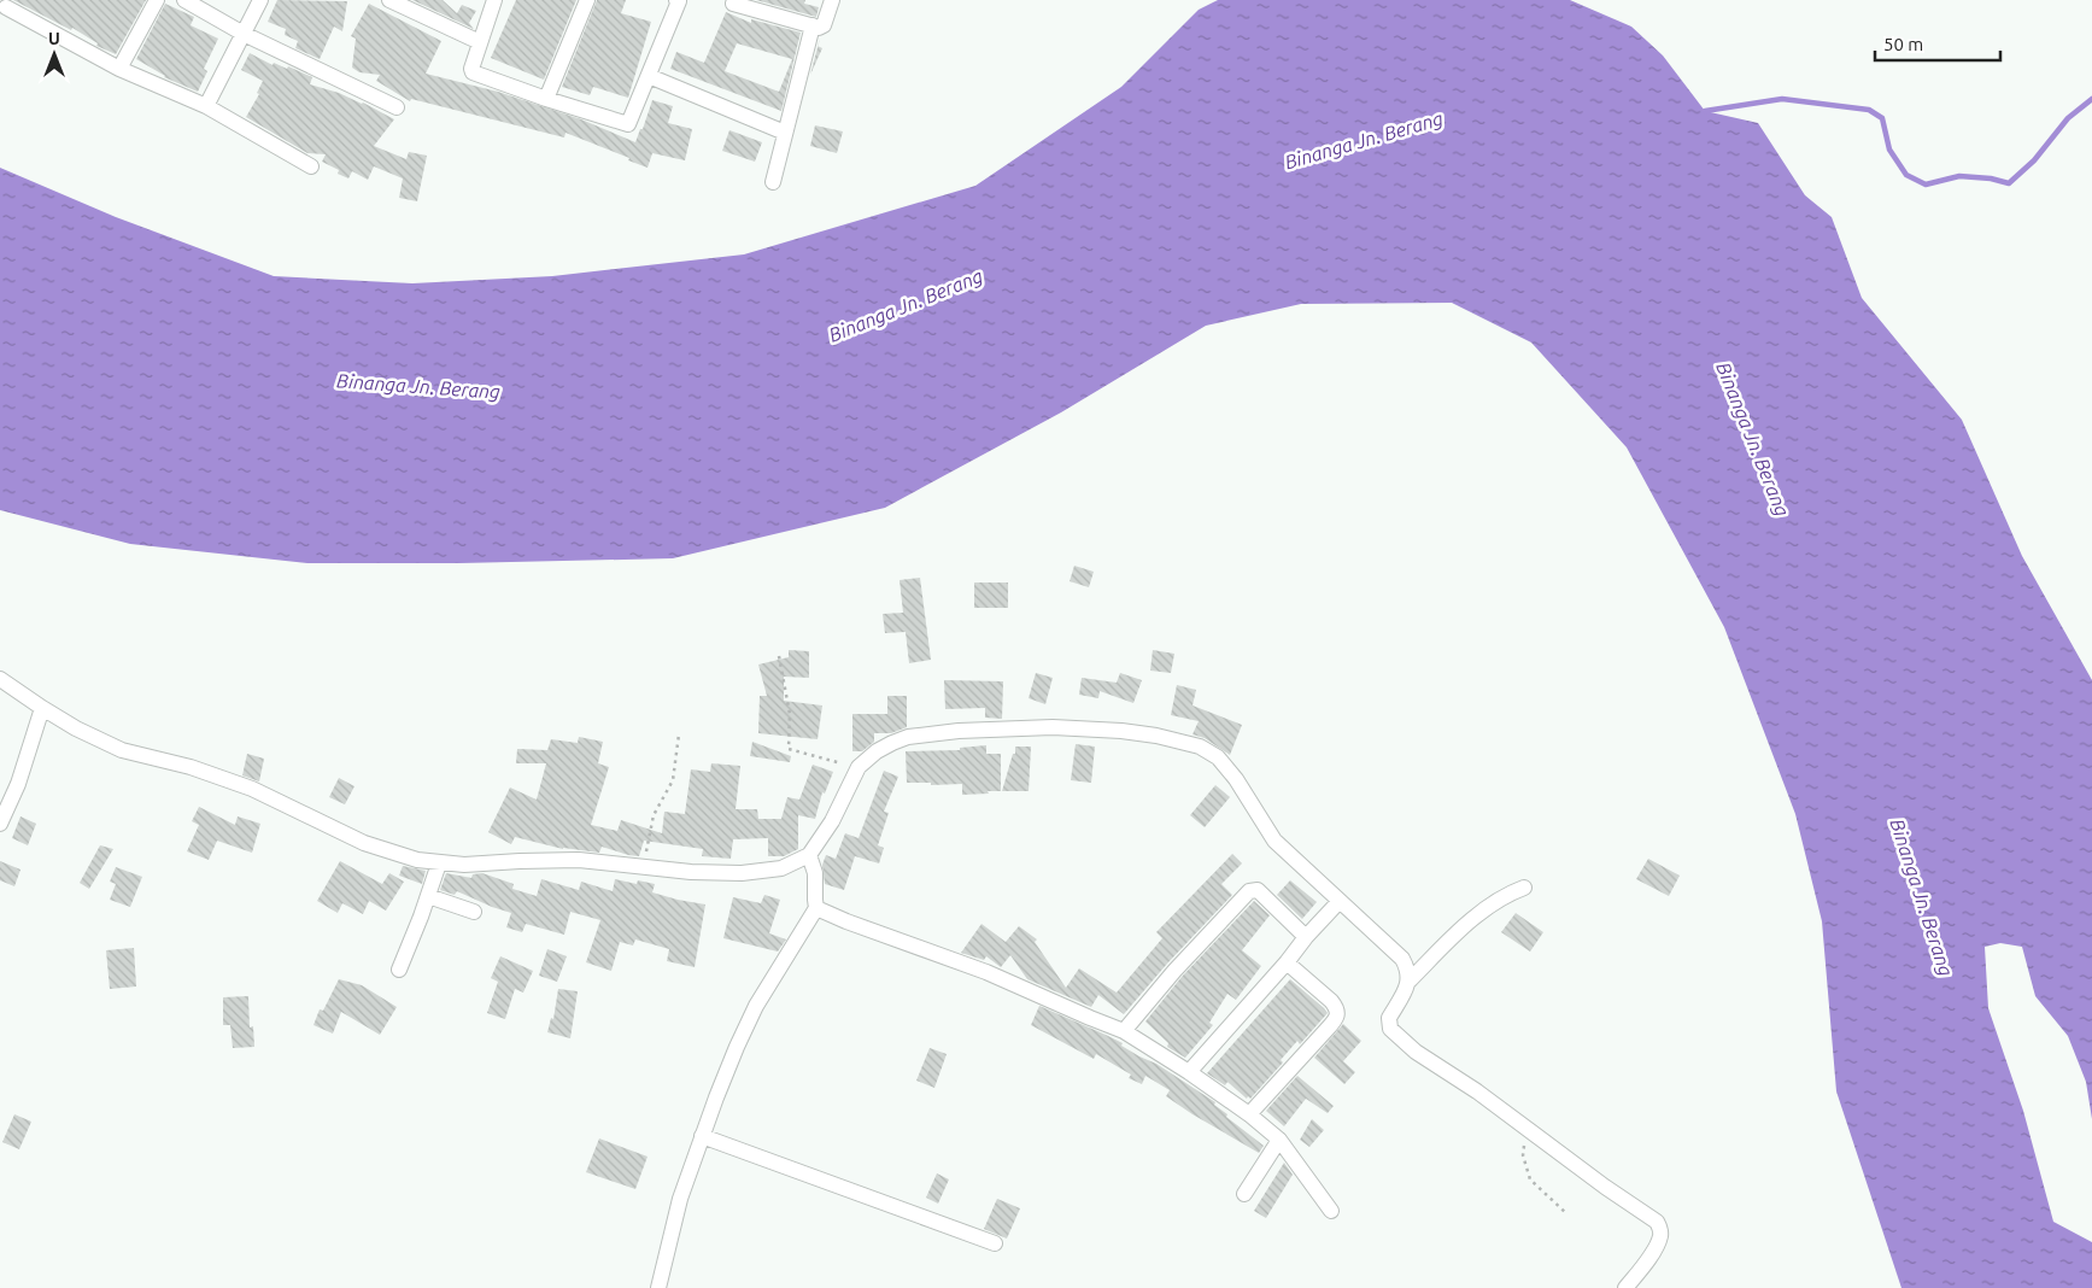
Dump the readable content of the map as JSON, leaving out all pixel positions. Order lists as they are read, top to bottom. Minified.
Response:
{"water":["Binanga Jn. Berang"],"scale_bar":"50 m","north":"top"}
